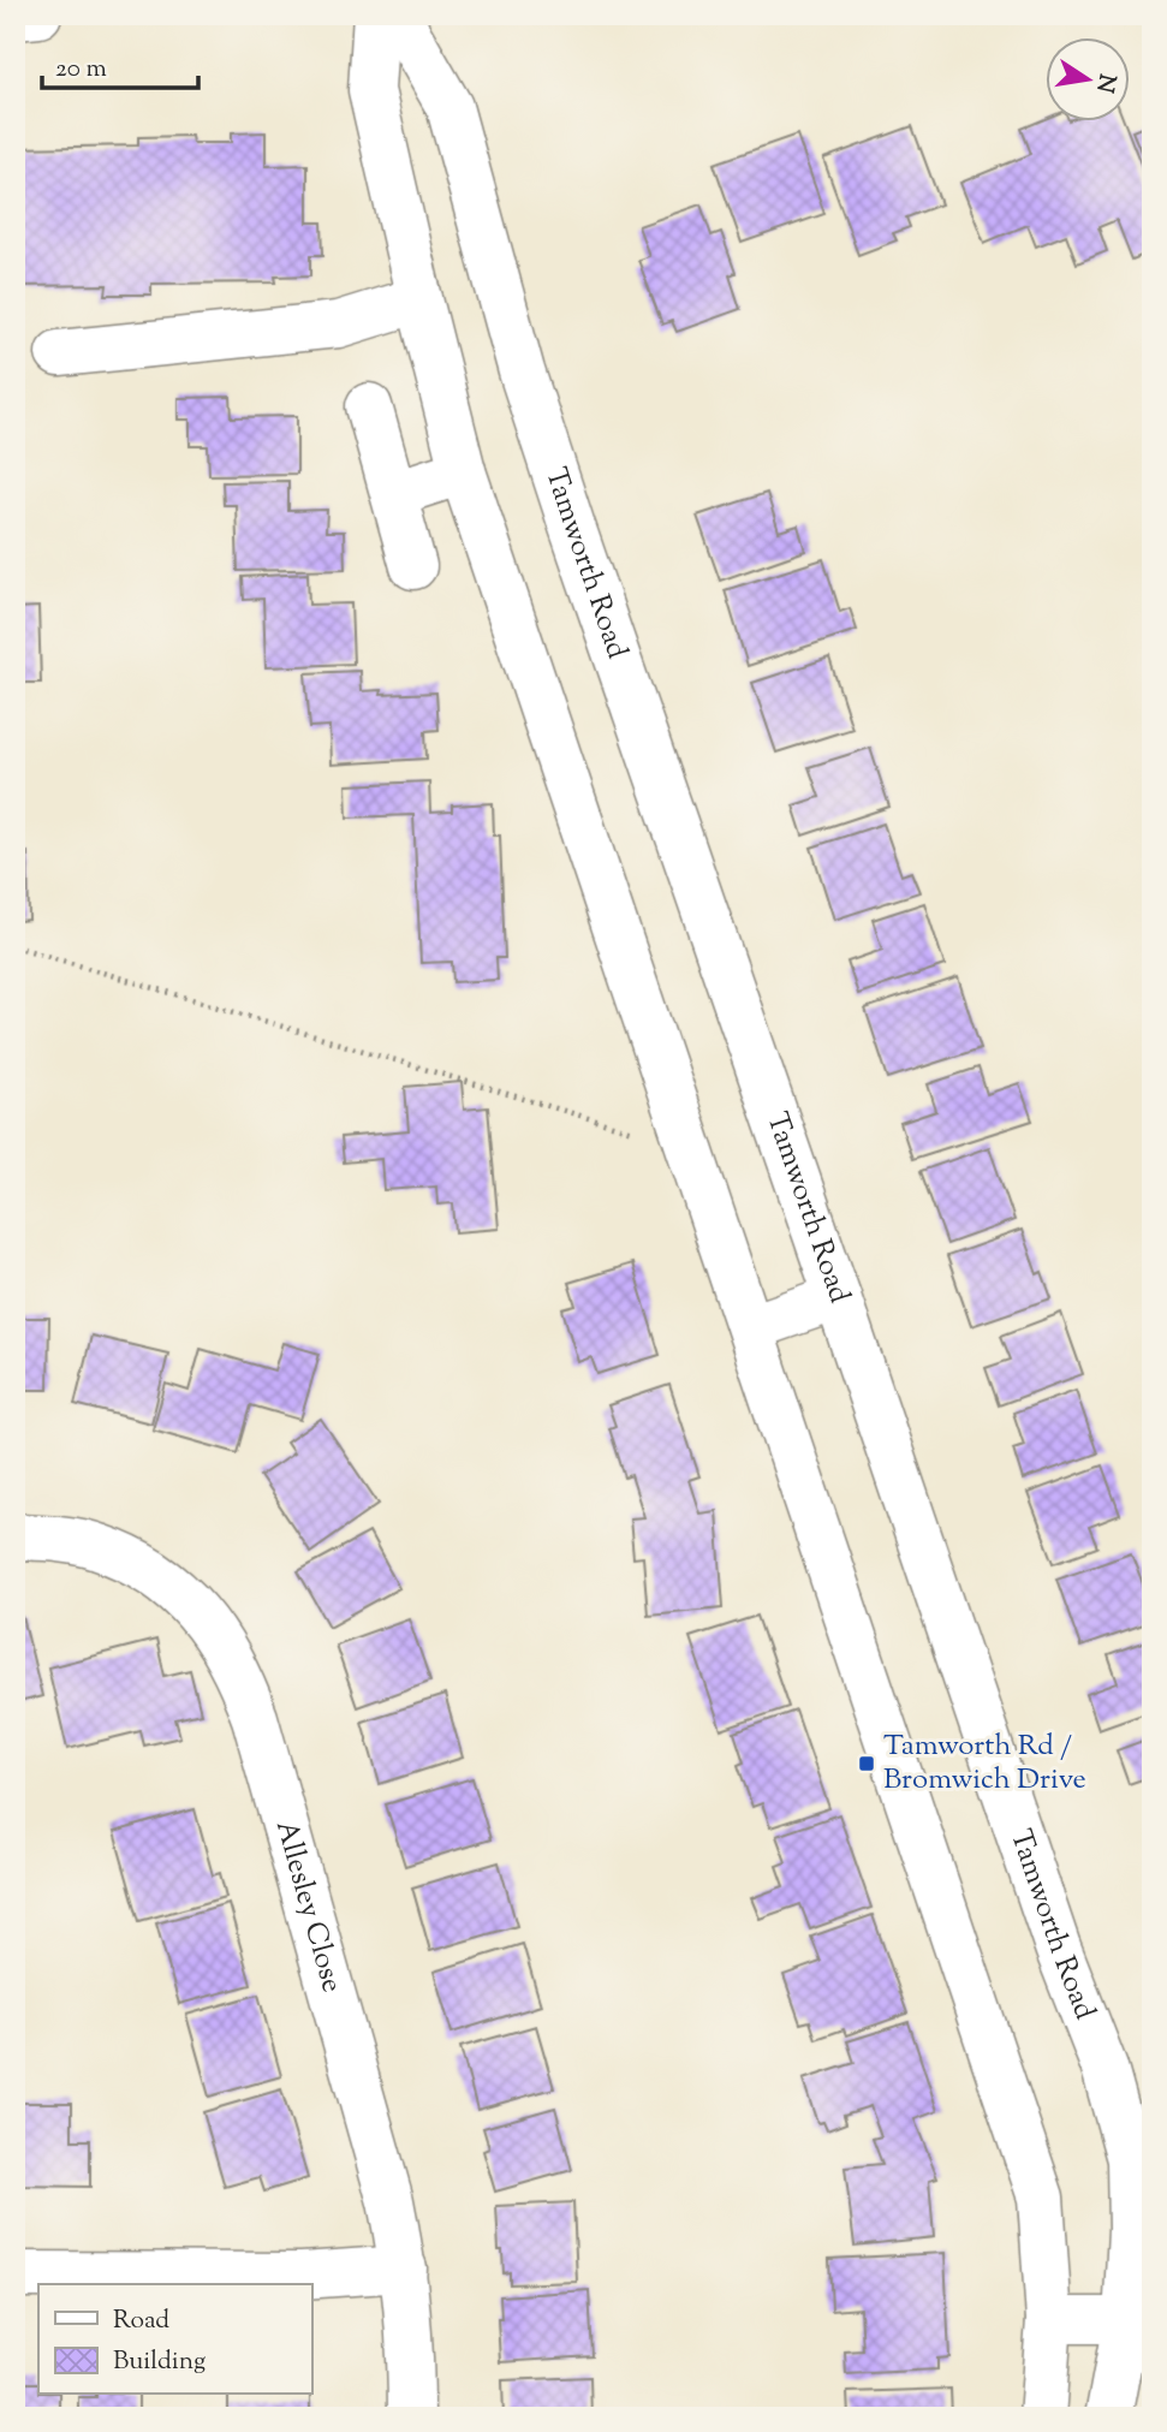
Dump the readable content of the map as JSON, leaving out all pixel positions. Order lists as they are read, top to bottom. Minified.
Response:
{"streets":{"main road":["Tamworth Road","Allesley Close"]},"places":{"transit":["Tamworth Rd / Bromwich Drive"]},"legend":["Road","Building"],"scale_bar":"20 m","north":"right"}
